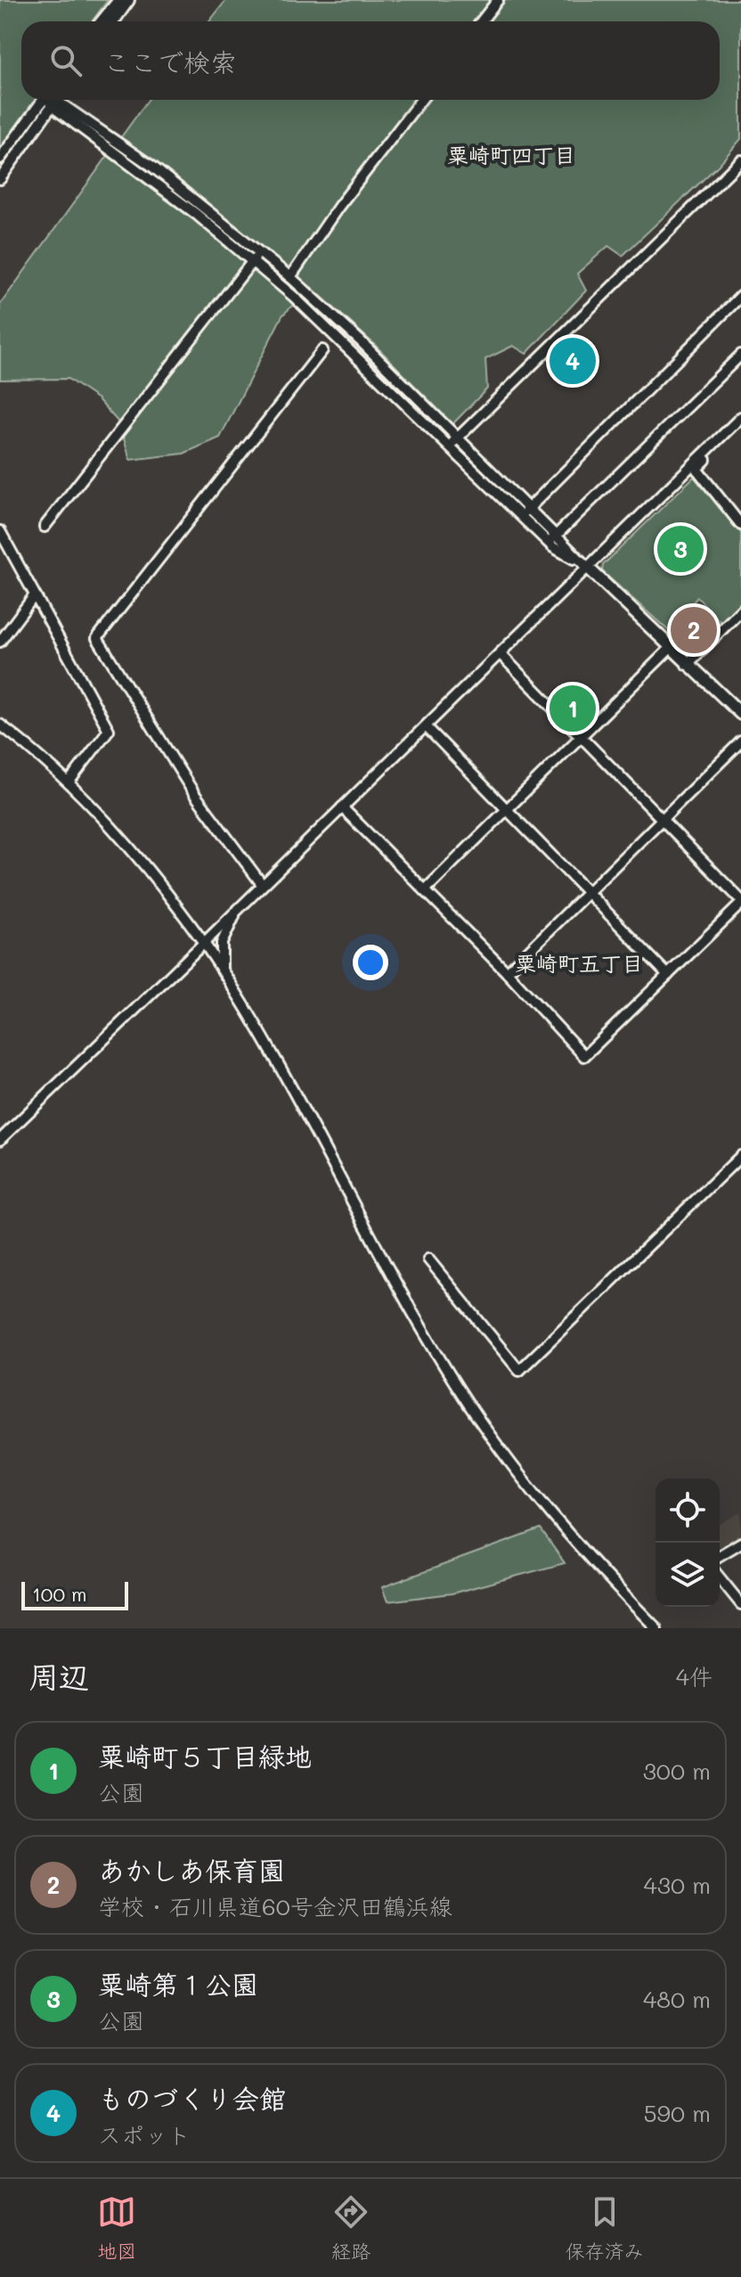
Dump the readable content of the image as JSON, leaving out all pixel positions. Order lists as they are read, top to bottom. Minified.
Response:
{"districts":["粟崎町四丁目","粟崎町五丁目"],"scale_bar":"100 m","page":{"search":"ここで検索","pins":["4","3","2","1"],"scale":"100 m","heading":["周辺","4件"],"list":[{"mark":"1","name":"粟崎町５丁目緑地","note":"公園","value":"300 m"},{"mark":"2","name":"あかしあ保育園","note":"学校 · 石川県道60号金沢田鶴浜線","value":"430 m"},{"mark":"3","name":"粟崎第１公園","note":"公園","value":"480 m"},{"mark":"4","name":"ものづくり会館","note":"スポット","value":"590 m"}],"nav":["地図","経路","保存済み"]}}
